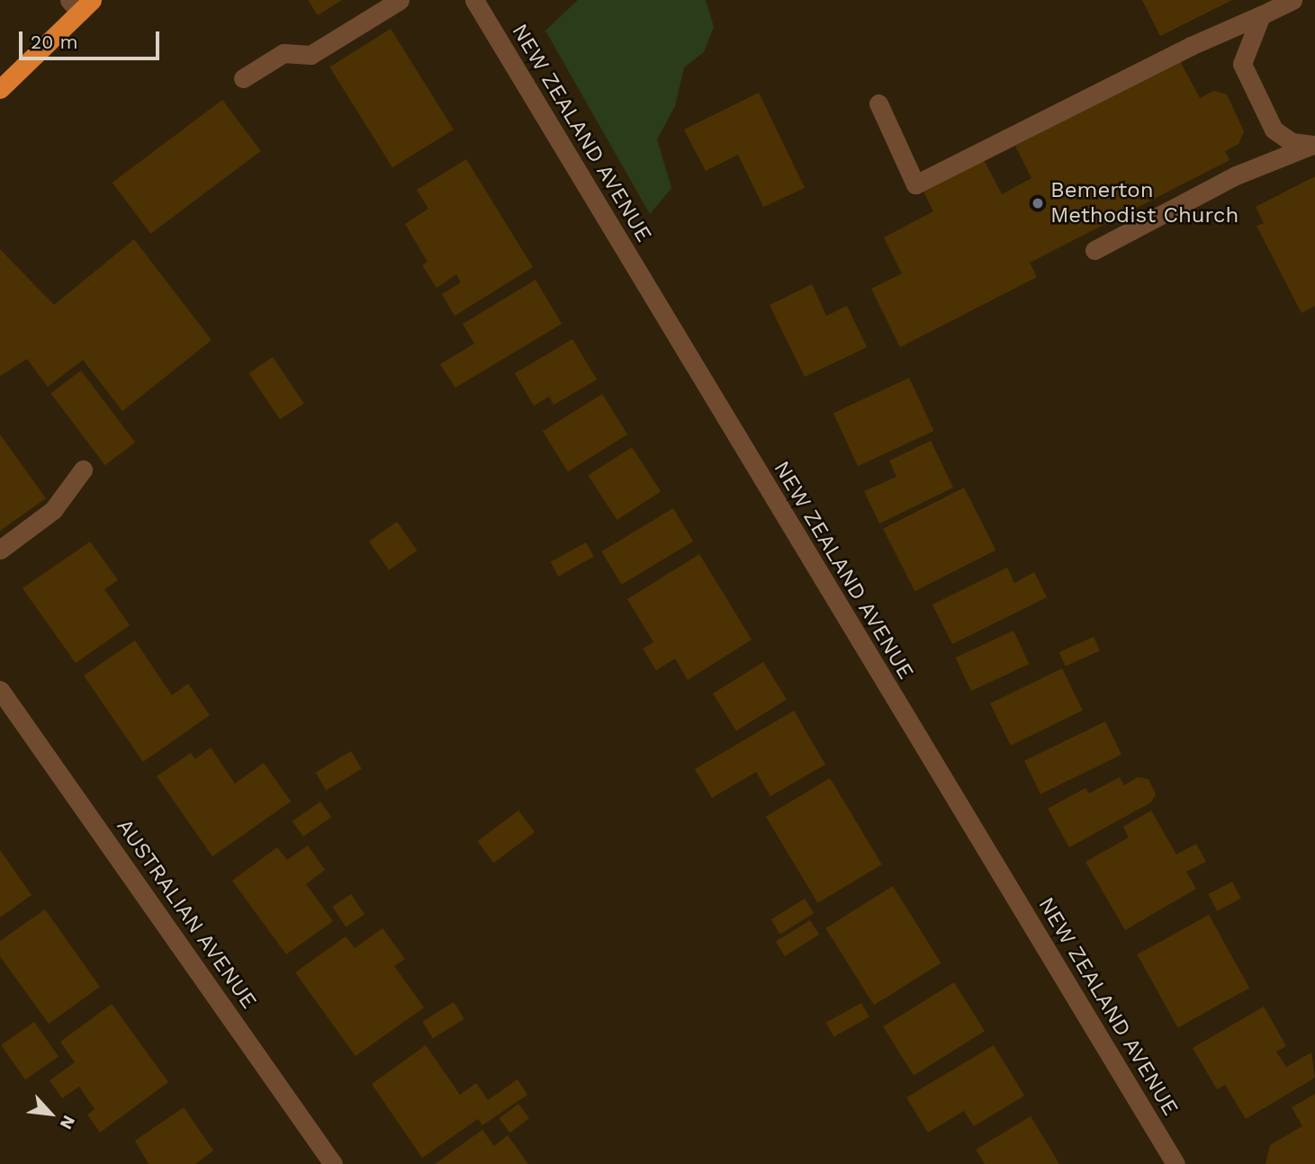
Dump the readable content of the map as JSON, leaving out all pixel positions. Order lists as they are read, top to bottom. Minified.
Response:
{"streets":{"street":["NEW ZEALAND AVENUE","AUSTRALIAN AVENUE"]},"places":["Bemerton Methodist Church"],"scale_bar":"20 m","north":"bottom right"}
